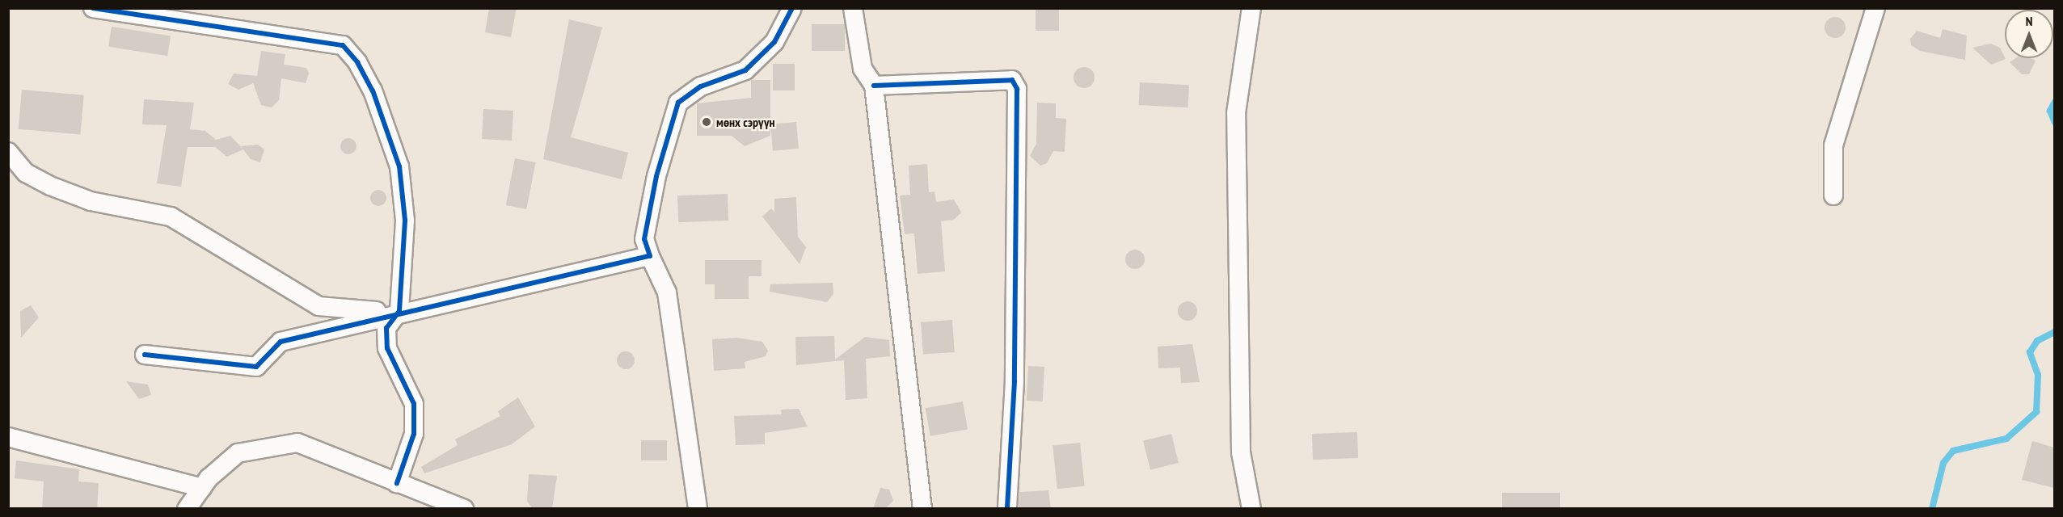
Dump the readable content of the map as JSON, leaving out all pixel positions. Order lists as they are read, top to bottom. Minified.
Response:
{"places":["мөнх сэрүүн"],"north":"top"}
